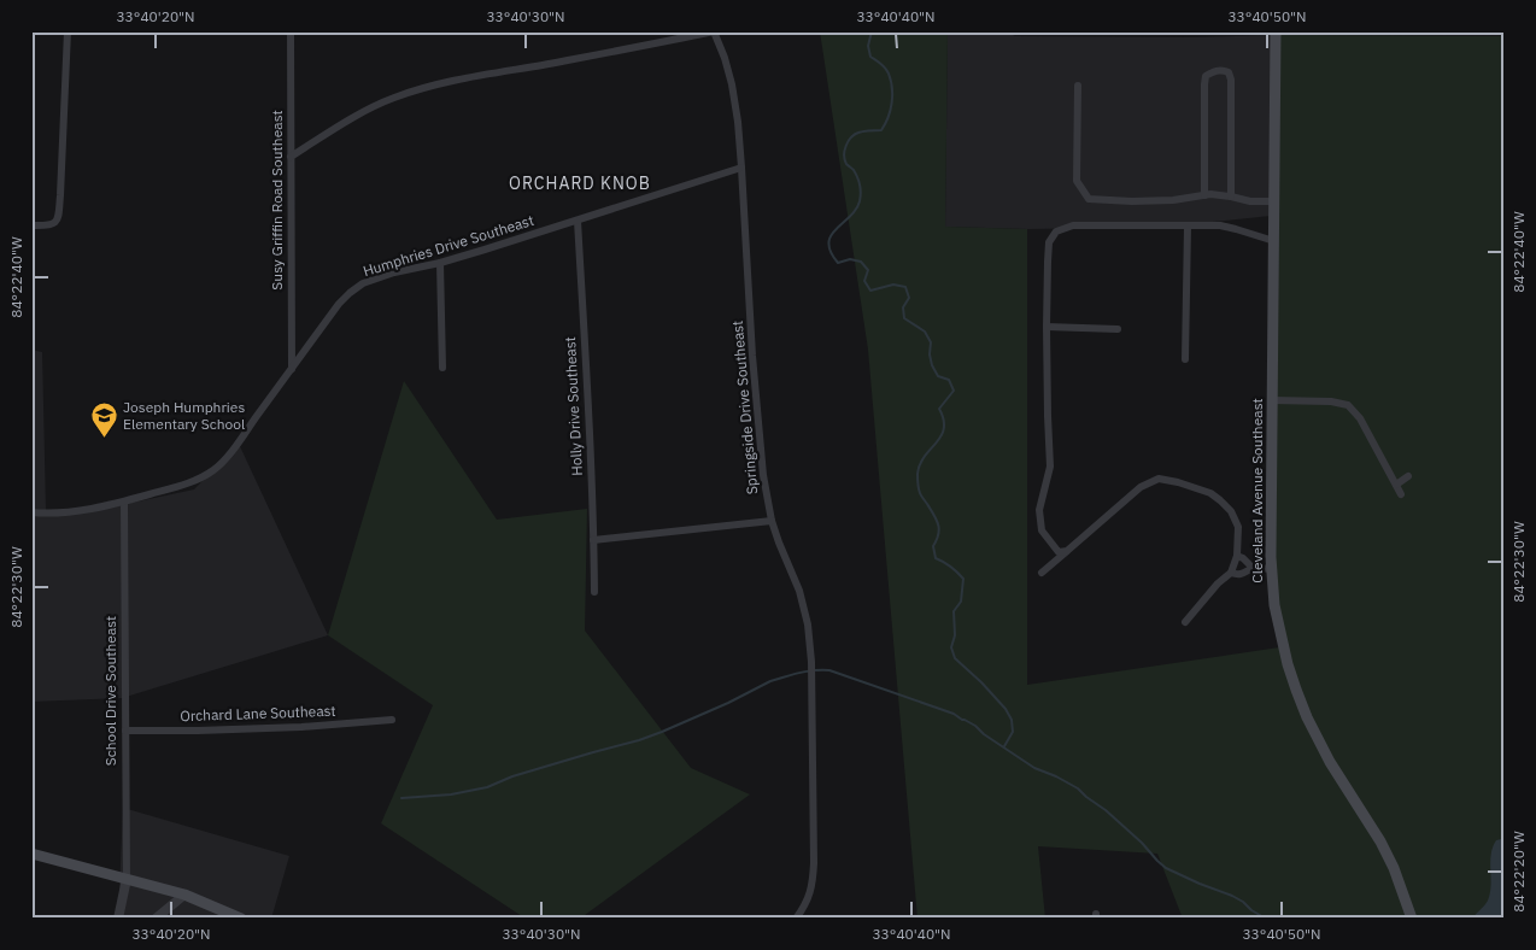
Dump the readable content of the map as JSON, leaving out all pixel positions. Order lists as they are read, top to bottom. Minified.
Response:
{"streets":{"main road":["Cleveland Avenue Southeast"],"street":["Susy Griffin Road Southeast","Humphries Drive Southeast","Holly Drive Southeast","Springside Drive Southeast","School Drive Southeast","Orchard Lane Southeast"]},"crossings":[["Susy Griffin Road Southeast","Humphries Drive Southeast"],["Humphries Drive Southeast","Holly Drive Southeast"],["Humphries Drive Southeast","Springside Drive Southeast"],["Humphries Drive Southeast","School Drive Southeast"],["School Drive Southeast","Orchard Lane Southeast"]],"districts":["ORCHARD KNOB"],"places":{"school or university":["Joseph Humphries Elementary School"]},"coordinates":["33°40'20\"N","33°40'30\"N","33°40'40\"N","33°40'50\"N","84°22'40\"W","84°22'30\"W","84°22'20\"W"]}
